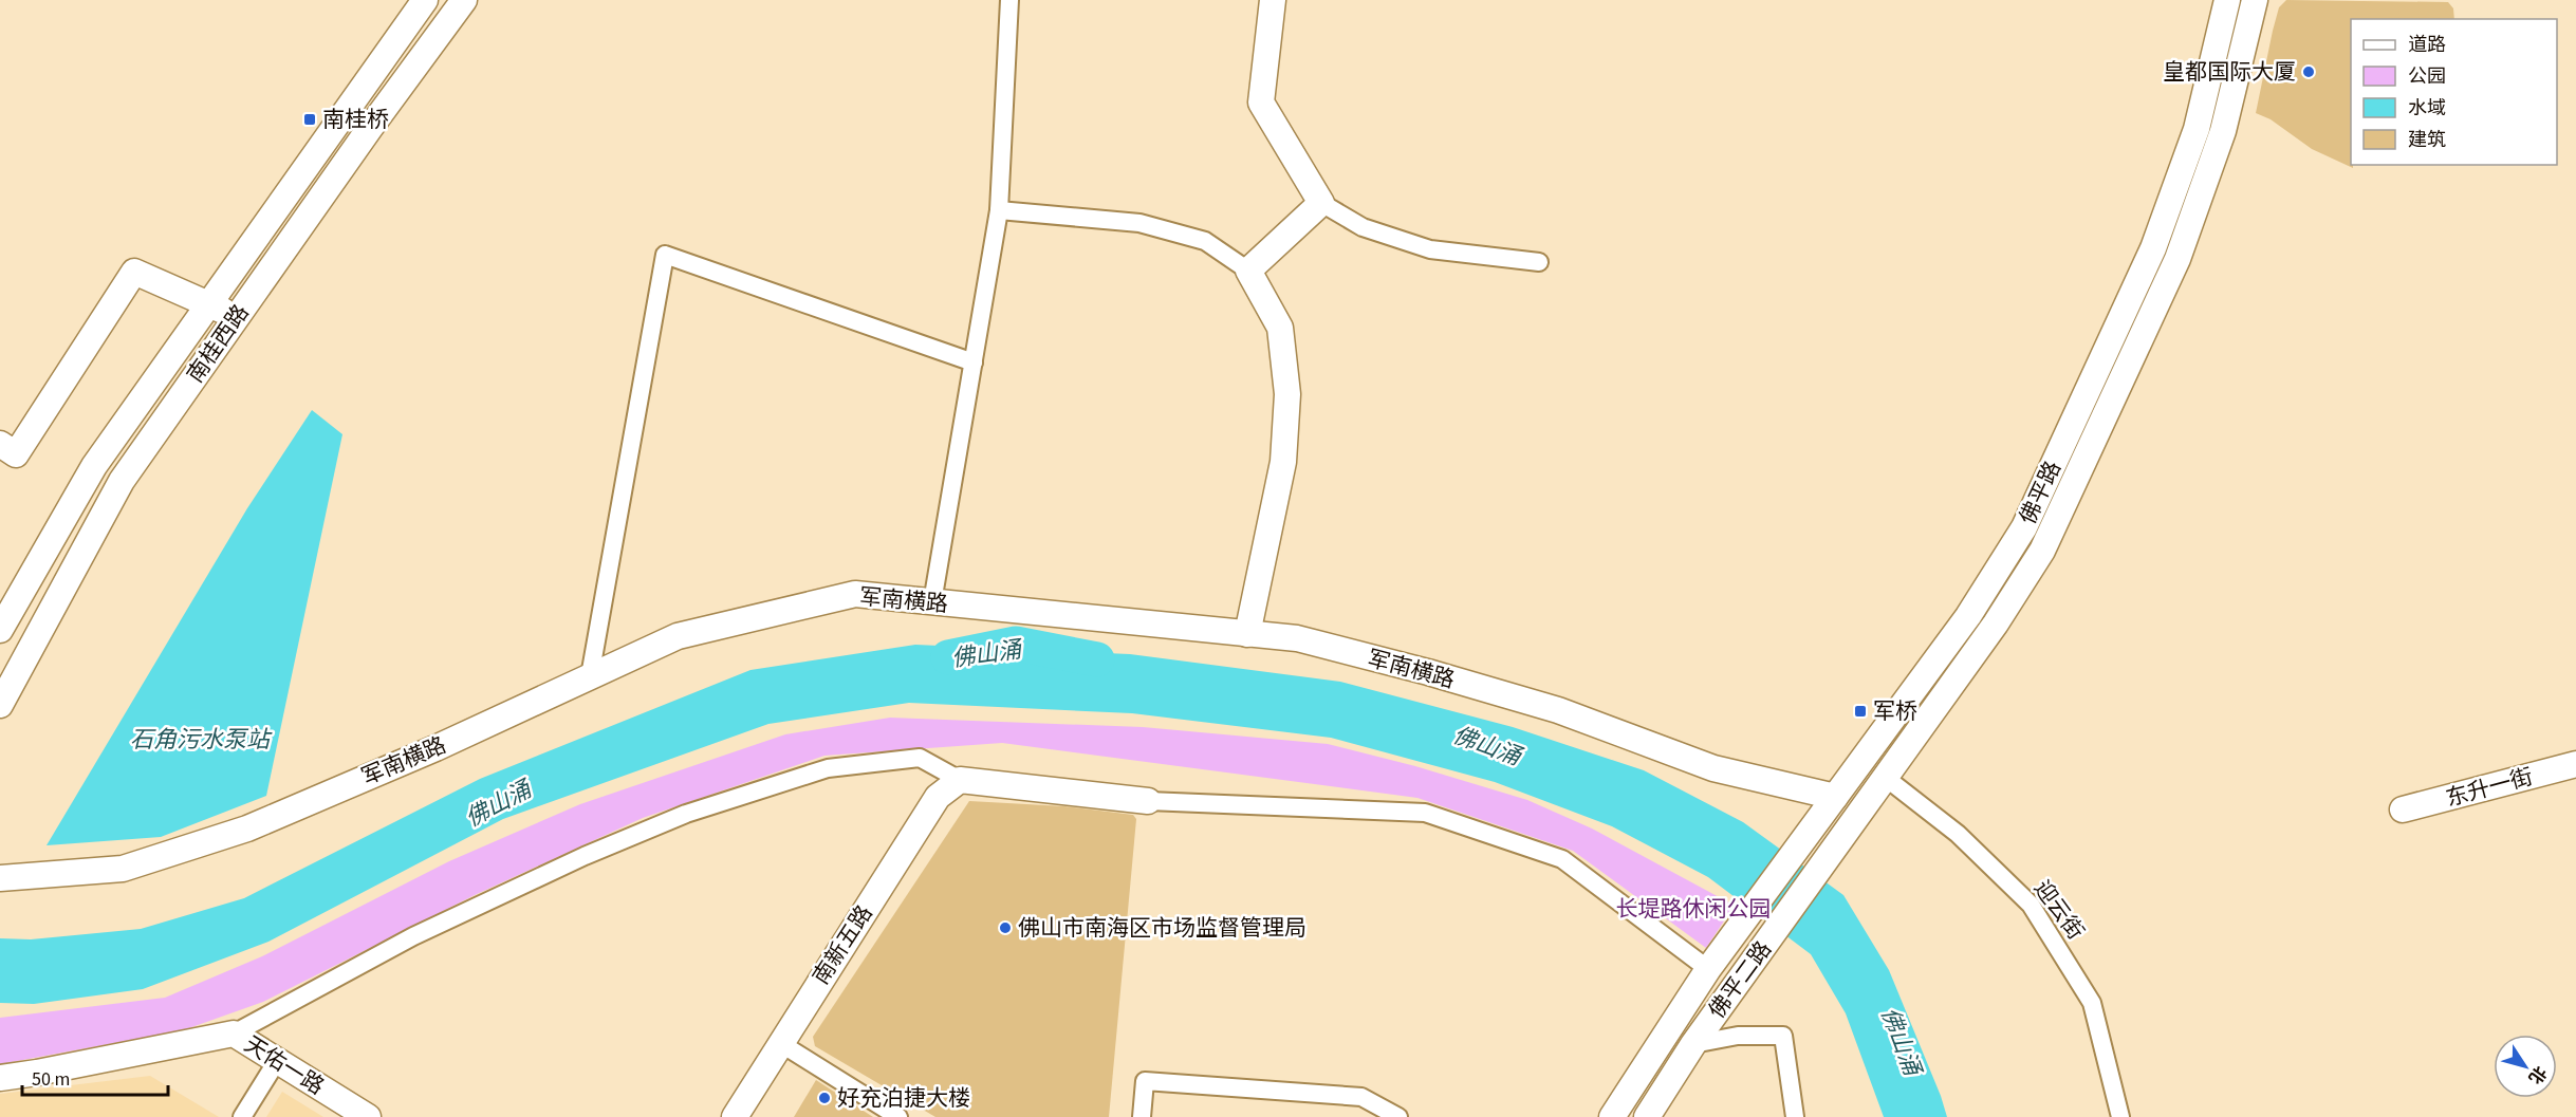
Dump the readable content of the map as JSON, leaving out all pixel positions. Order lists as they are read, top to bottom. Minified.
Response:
{"streets":{"main road":["南桂西路","佛平路","军南横路","东升一街","南新五路","佛平二路","天佑一路"],"street":["迎云街"]},"crossings":[["佛平路","军南横路"],["佛平路","迎云街"],["佛平路","佛平二路"]],"water":["佛山涌","石角污水泵站"],"parks":["长堤路休闲公园"],"places":{"other":["皇都国际大厦","佛山市南海区市场监督管理局","好充泊捷大楼"],"transit":["南桂桥","军桥"]},"legend":["道路","公园","水域","建筑"],"scale_bar":"50 m","north":"bottom right"}
